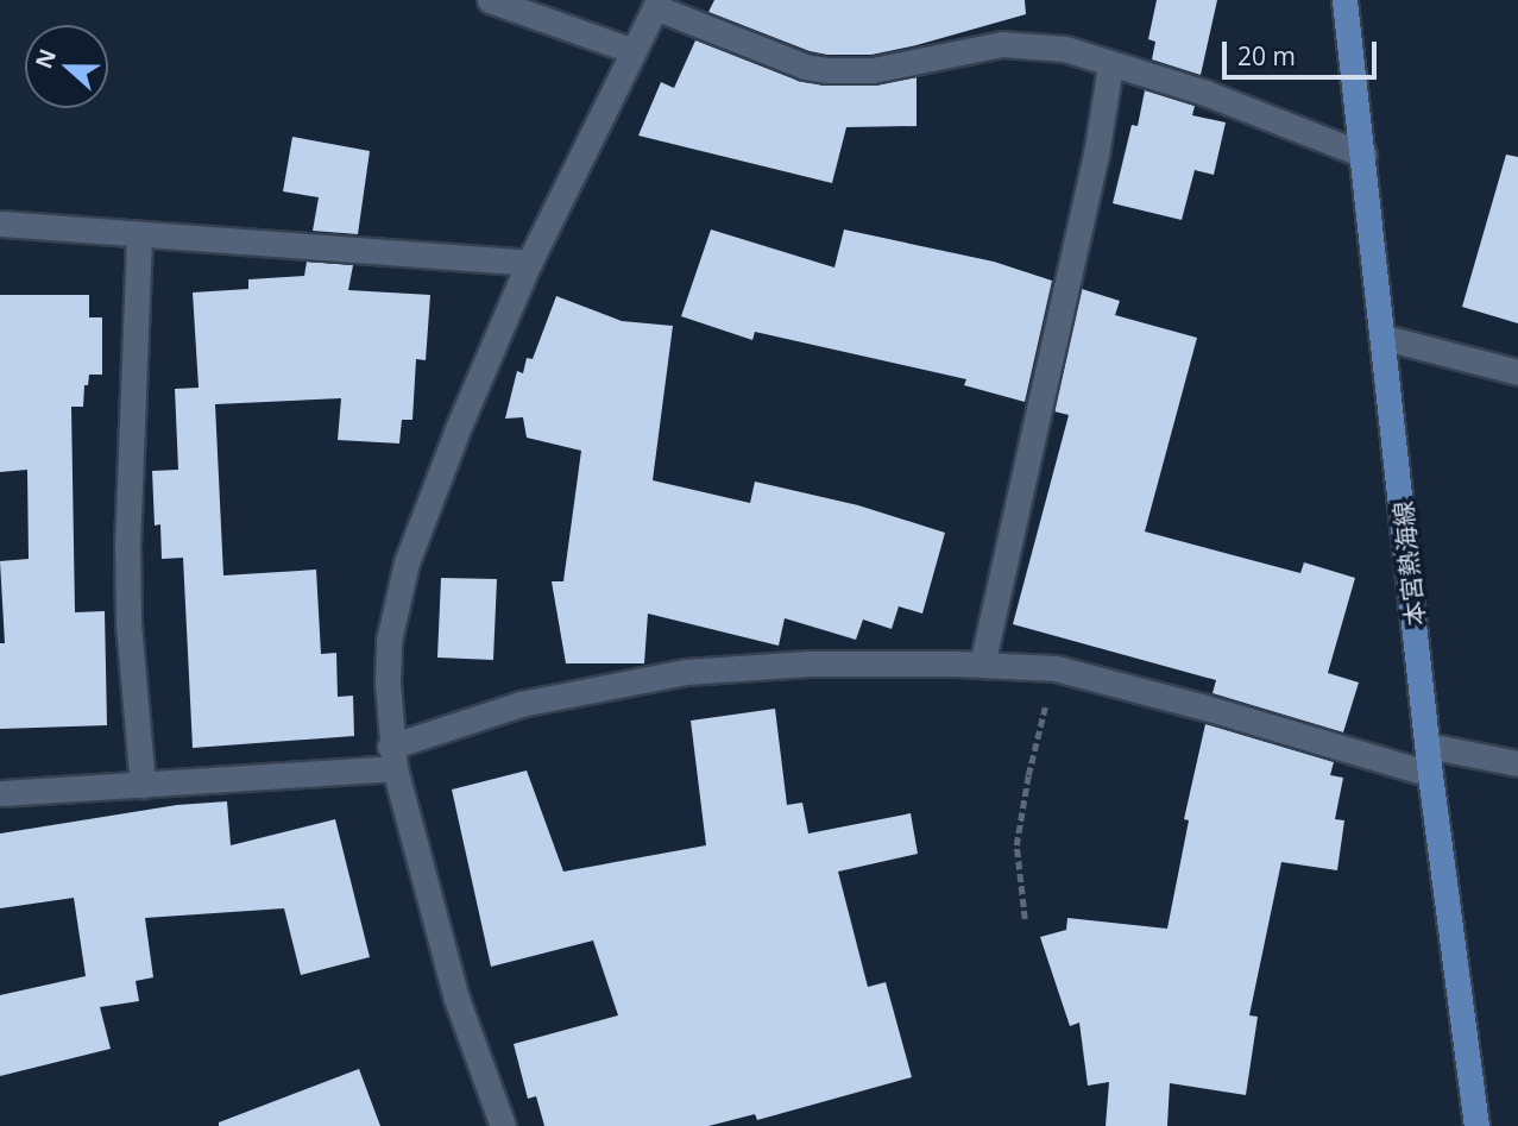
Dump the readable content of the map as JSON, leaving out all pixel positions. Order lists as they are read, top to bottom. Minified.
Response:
{"streets":{"main road":["本宮熱海線"]},"scale_bar":"20 m","north":"left"}
